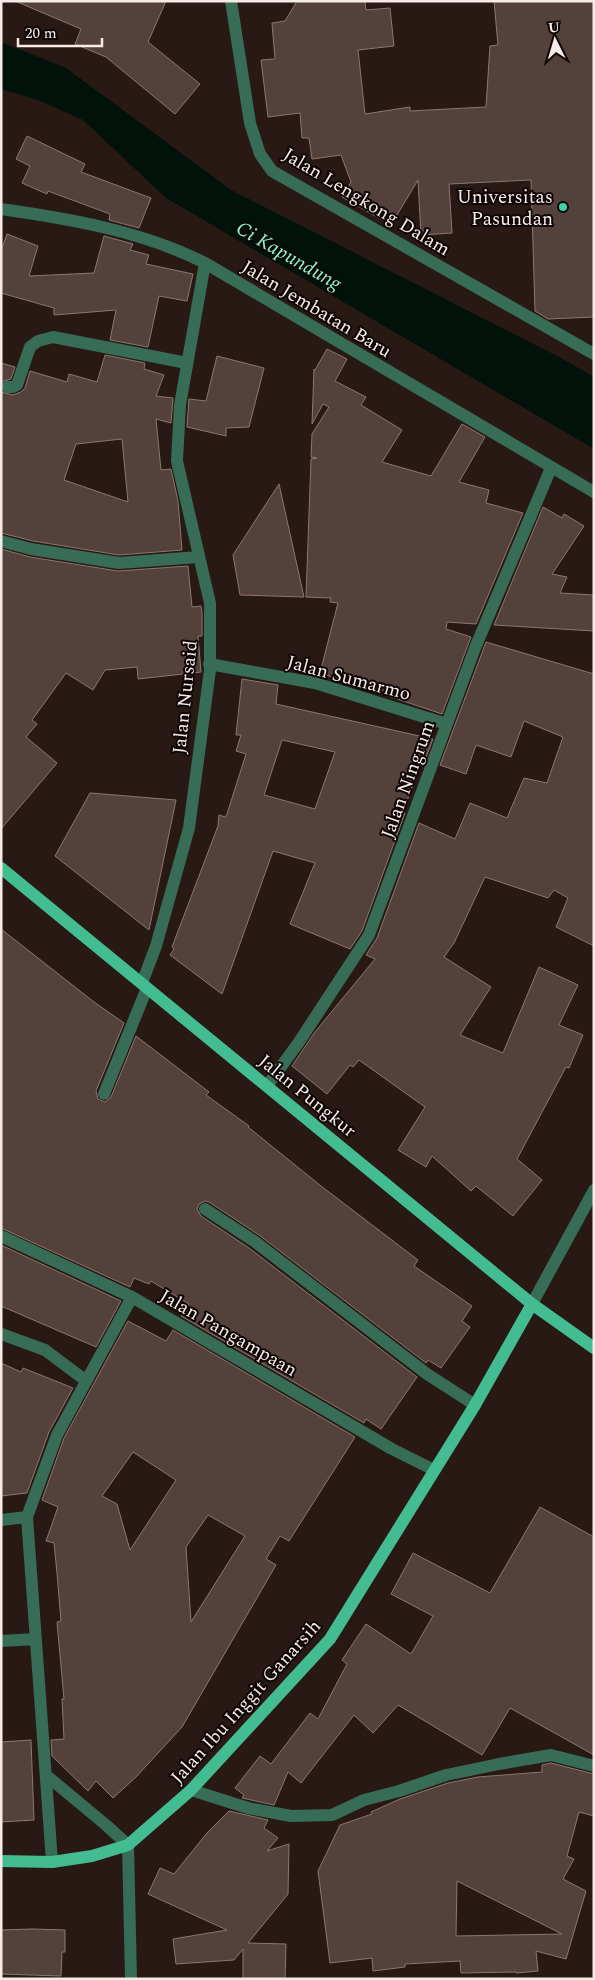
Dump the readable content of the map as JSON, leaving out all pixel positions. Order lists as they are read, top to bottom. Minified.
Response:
{"streets":{"main road":["Jalan Pungkur","Jalan Ibu Inggit Ganarsih"],"street":["Jalan Lengkong Dalam","Jalan Jembatan Baru","Jalan Sumarmo","Jalan Nursaid","Jalan Ningrum","Jalan Pangampaan"]},"crossings":[["Jalan Jembatan Baru","Jalan Nursaid"],["Jalan Jembatan Baru","Jalan Ningrum"],["Jalan Sumarmo","Jalan Nursaid"],["Jalan Sumarmo","Jalan Ningrum"],["Jalan Nursaid","Jalan Pungkur"],["Jalan Ningrum","Jalan Pungkur"],["Jalan Pungkur","Jalan Ibu Inggit Ganarsih"],["Jalan Pangampaan","Jalan Ibu Inggit Ganarsih"]],"water":["Ci Kapundung"],"places":["Universitas Pasundan"],"scale_bar":"20 m","north":"top"}
